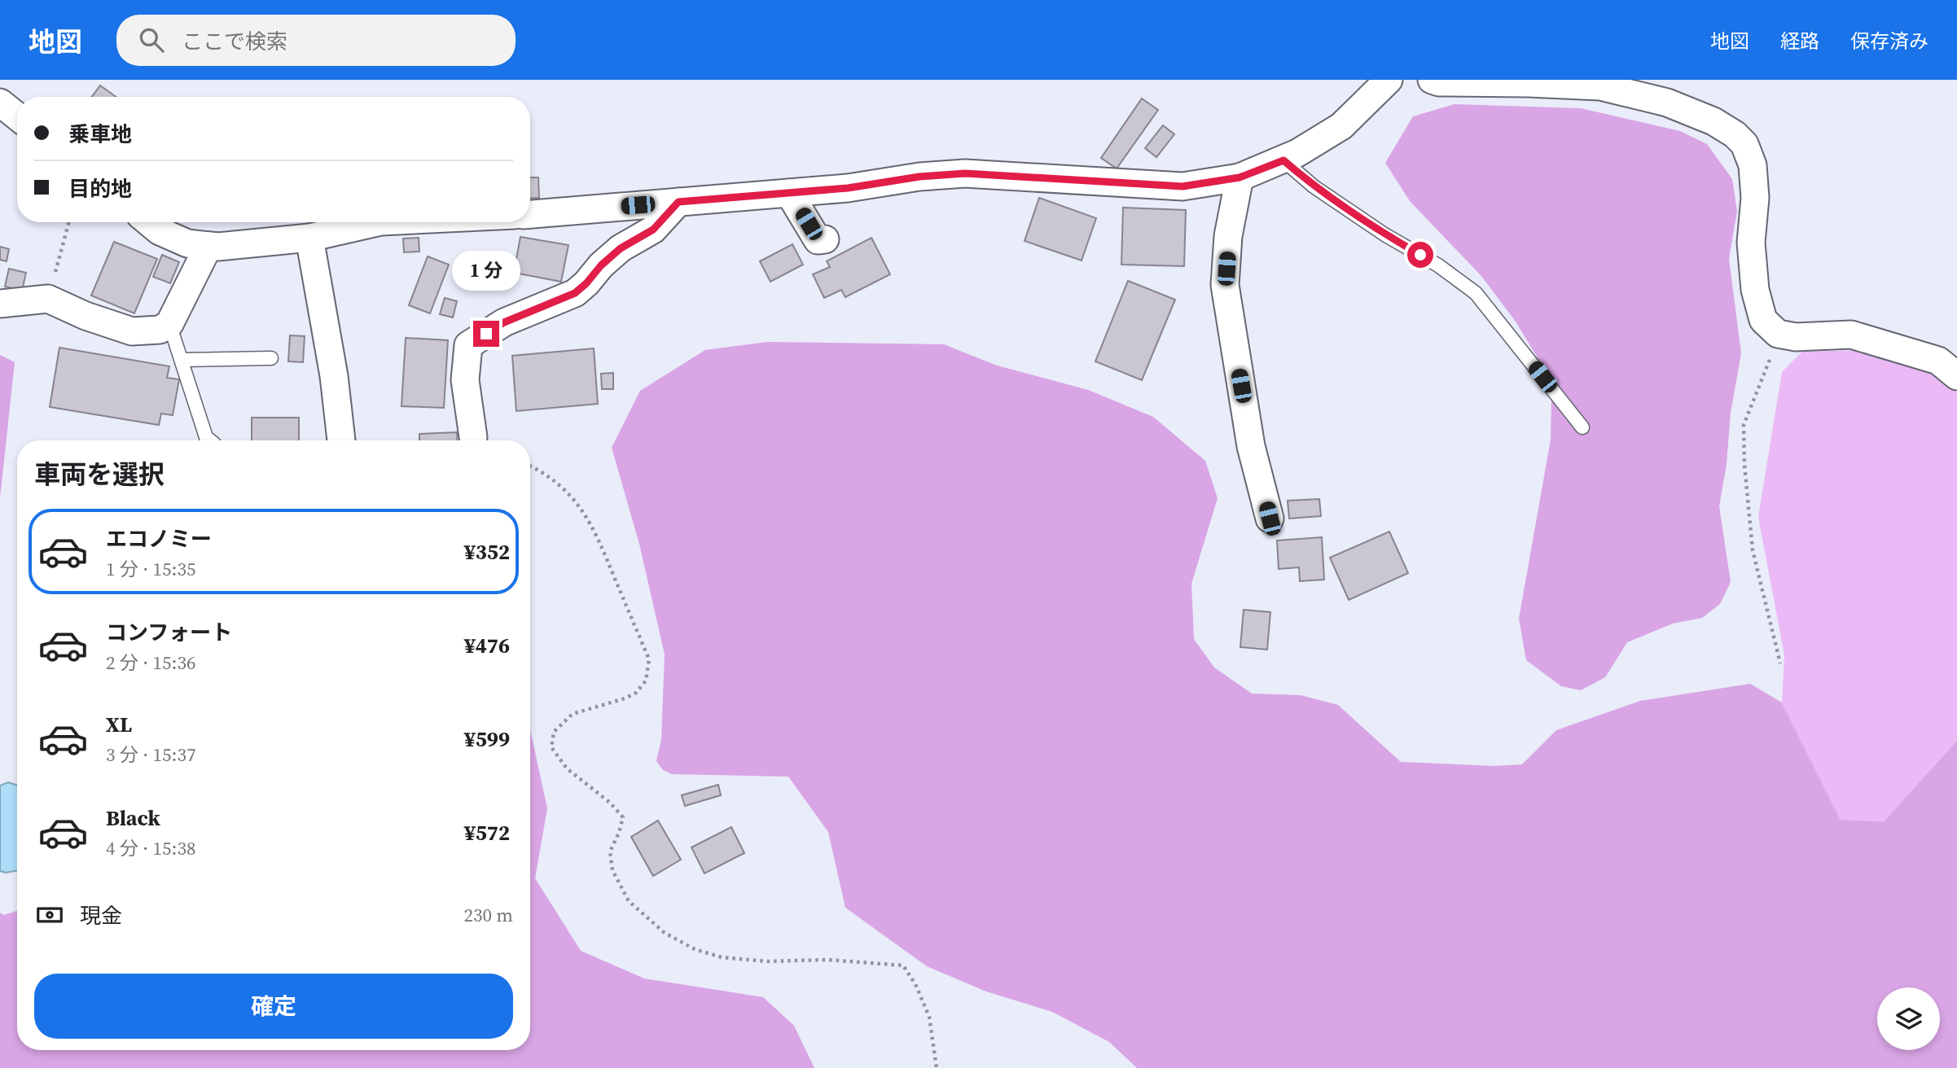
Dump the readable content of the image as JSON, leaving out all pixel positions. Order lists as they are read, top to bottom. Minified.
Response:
{"page":{"header":"地図","search":"ここで検索","nav":["地図","経路","保存済み"],"banner":["乗車地","目的地"],"bubble":"1 分","heading":"車両を選択","list":[{"name":"エコノミー","note":"1 分 · 15:35","value":"¥352"},{"name":"コンフォート","note":"2 分 · 15:36","value":"¥476"},{"name":"XL","note":"3 分 · 15:37","value":"¥599"},{"name":"Black","note":"4 分 · 15:38","value":"¥572"}],"pay":["現金","230 m"],"buttons":"確定"}}
